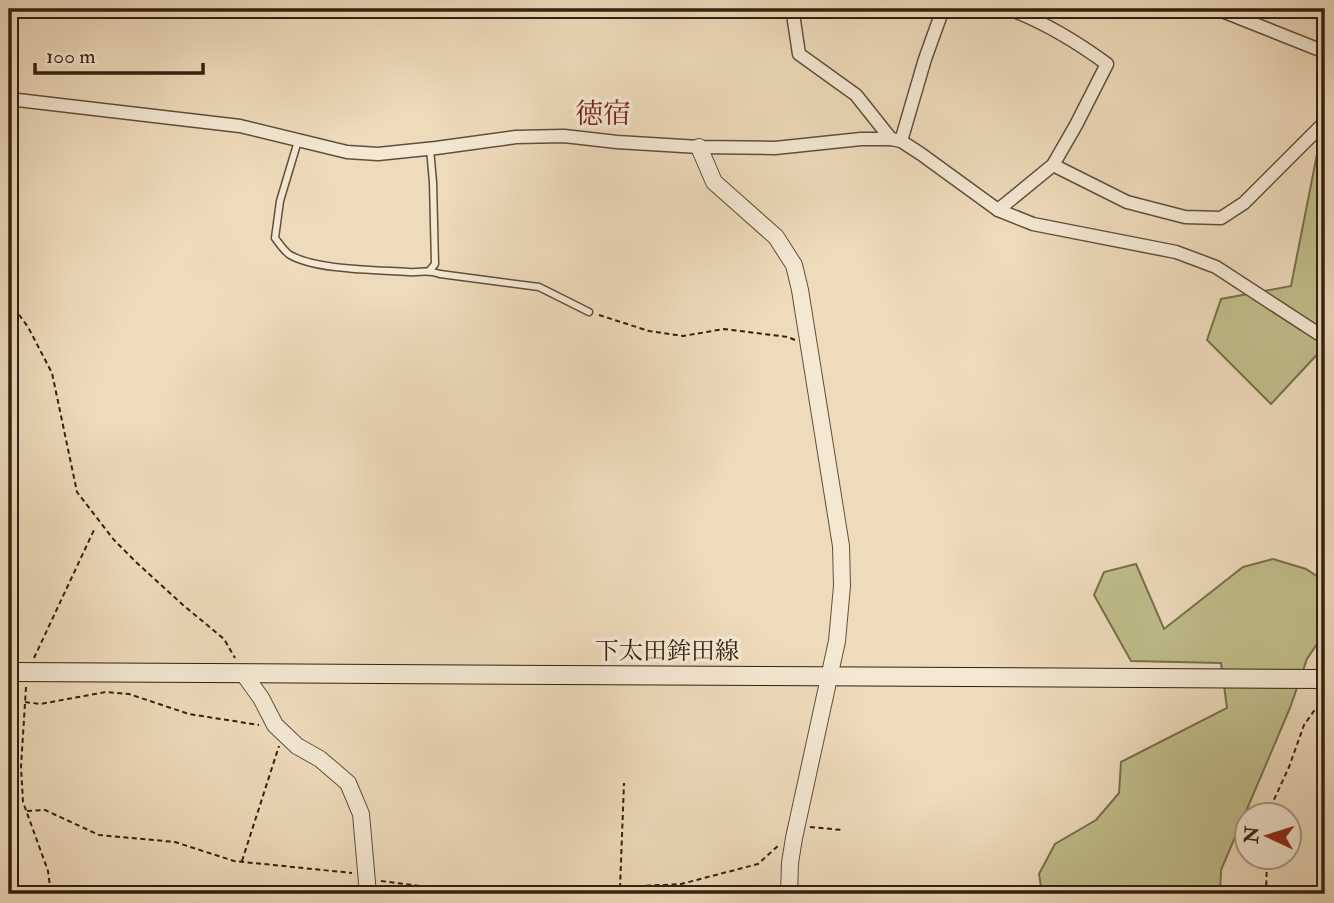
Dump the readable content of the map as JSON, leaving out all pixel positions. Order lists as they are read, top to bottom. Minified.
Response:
{"streets":{"main road":["下太田鉾田線"]},"districts":["徳宿"],"scale_bar":"100 m","north":"left"}
